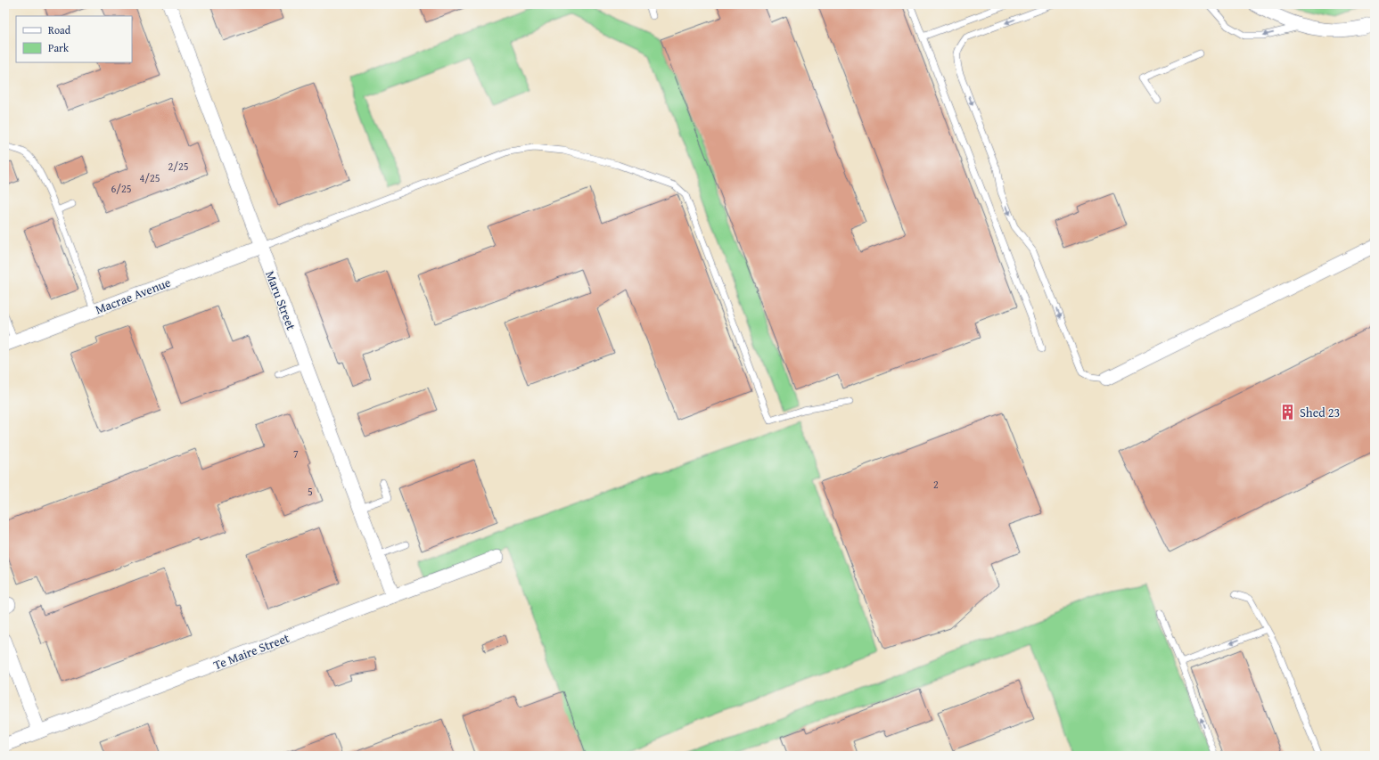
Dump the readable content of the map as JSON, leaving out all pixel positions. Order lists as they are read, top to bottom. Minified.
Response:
{"streets":{"street":["Macrae Avenue","Maru Street","Te Maire Street"]},"crossings":[["Macrae Avenue","Maru Street"],["Maru Street","Te Maire Street"]],"places":{"building":["Shed 23"]},"house_numbers":["2/25","4/25","6/25","7","2","5"],"legend":["Road","Park"]}
